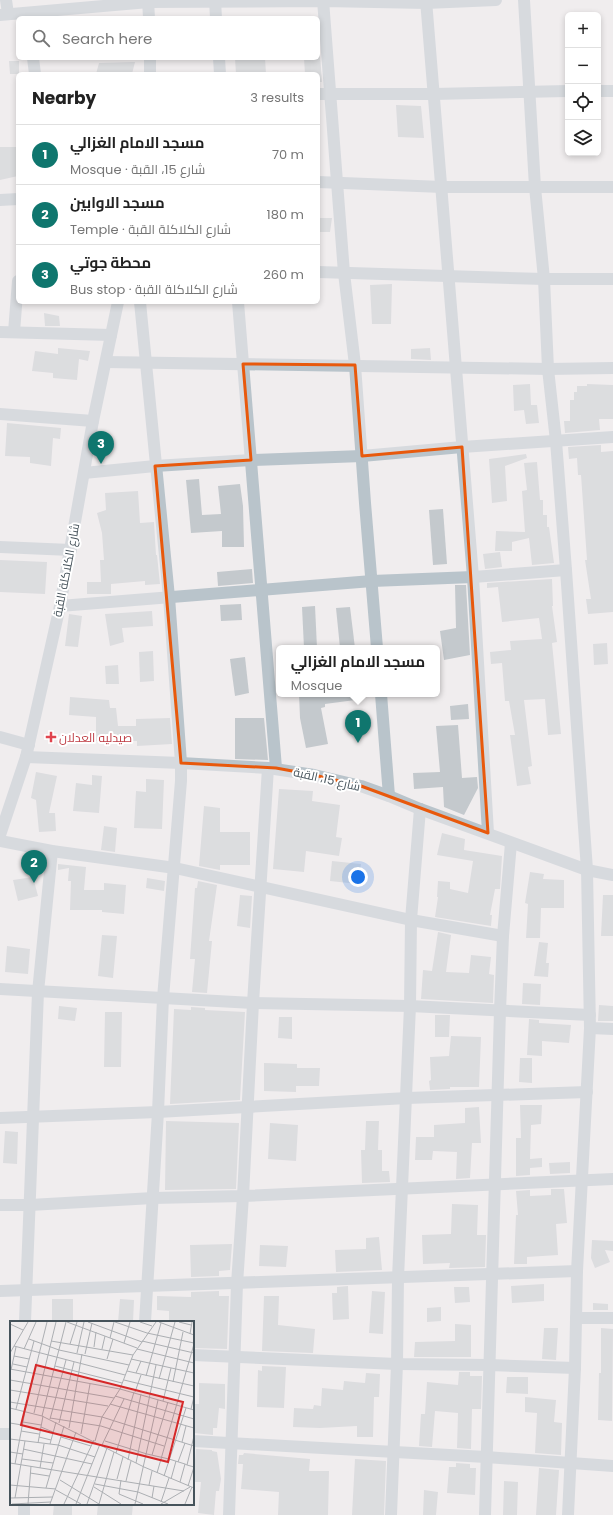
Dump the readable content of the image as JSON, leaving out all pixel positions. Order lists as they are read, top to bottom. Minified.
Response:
{"streets":{"street":["شارع الكلاكلة القبة","شارع 15، القبة"]},"crossings":[["شارع الكلاكلة القبة","شارع 15، القبة"]],"places":{"health":["صيدليه العدلان"]},"page":{"map_buttons":["+","−"],"search":"Search here","heading":["Nearby","3 results"],"list":[{"mark":"1","name":"مسجد الامام الغزالي","note":"Mosque · شارع 15، القبة","value":"70 m"},{"mark":"2","name":"مسجد الاوابين","note":"Temple · شارع الكلاكلة القبة","value":"180 m"},{"mark":"3","name":"محطة جوتي","note":"Bus stop · شارع الكلاكلة القبة","value":"260 m"}],"pins":["3","1","2"],"popup":["مسجد الامام الغزالي","Mosque"]}}
